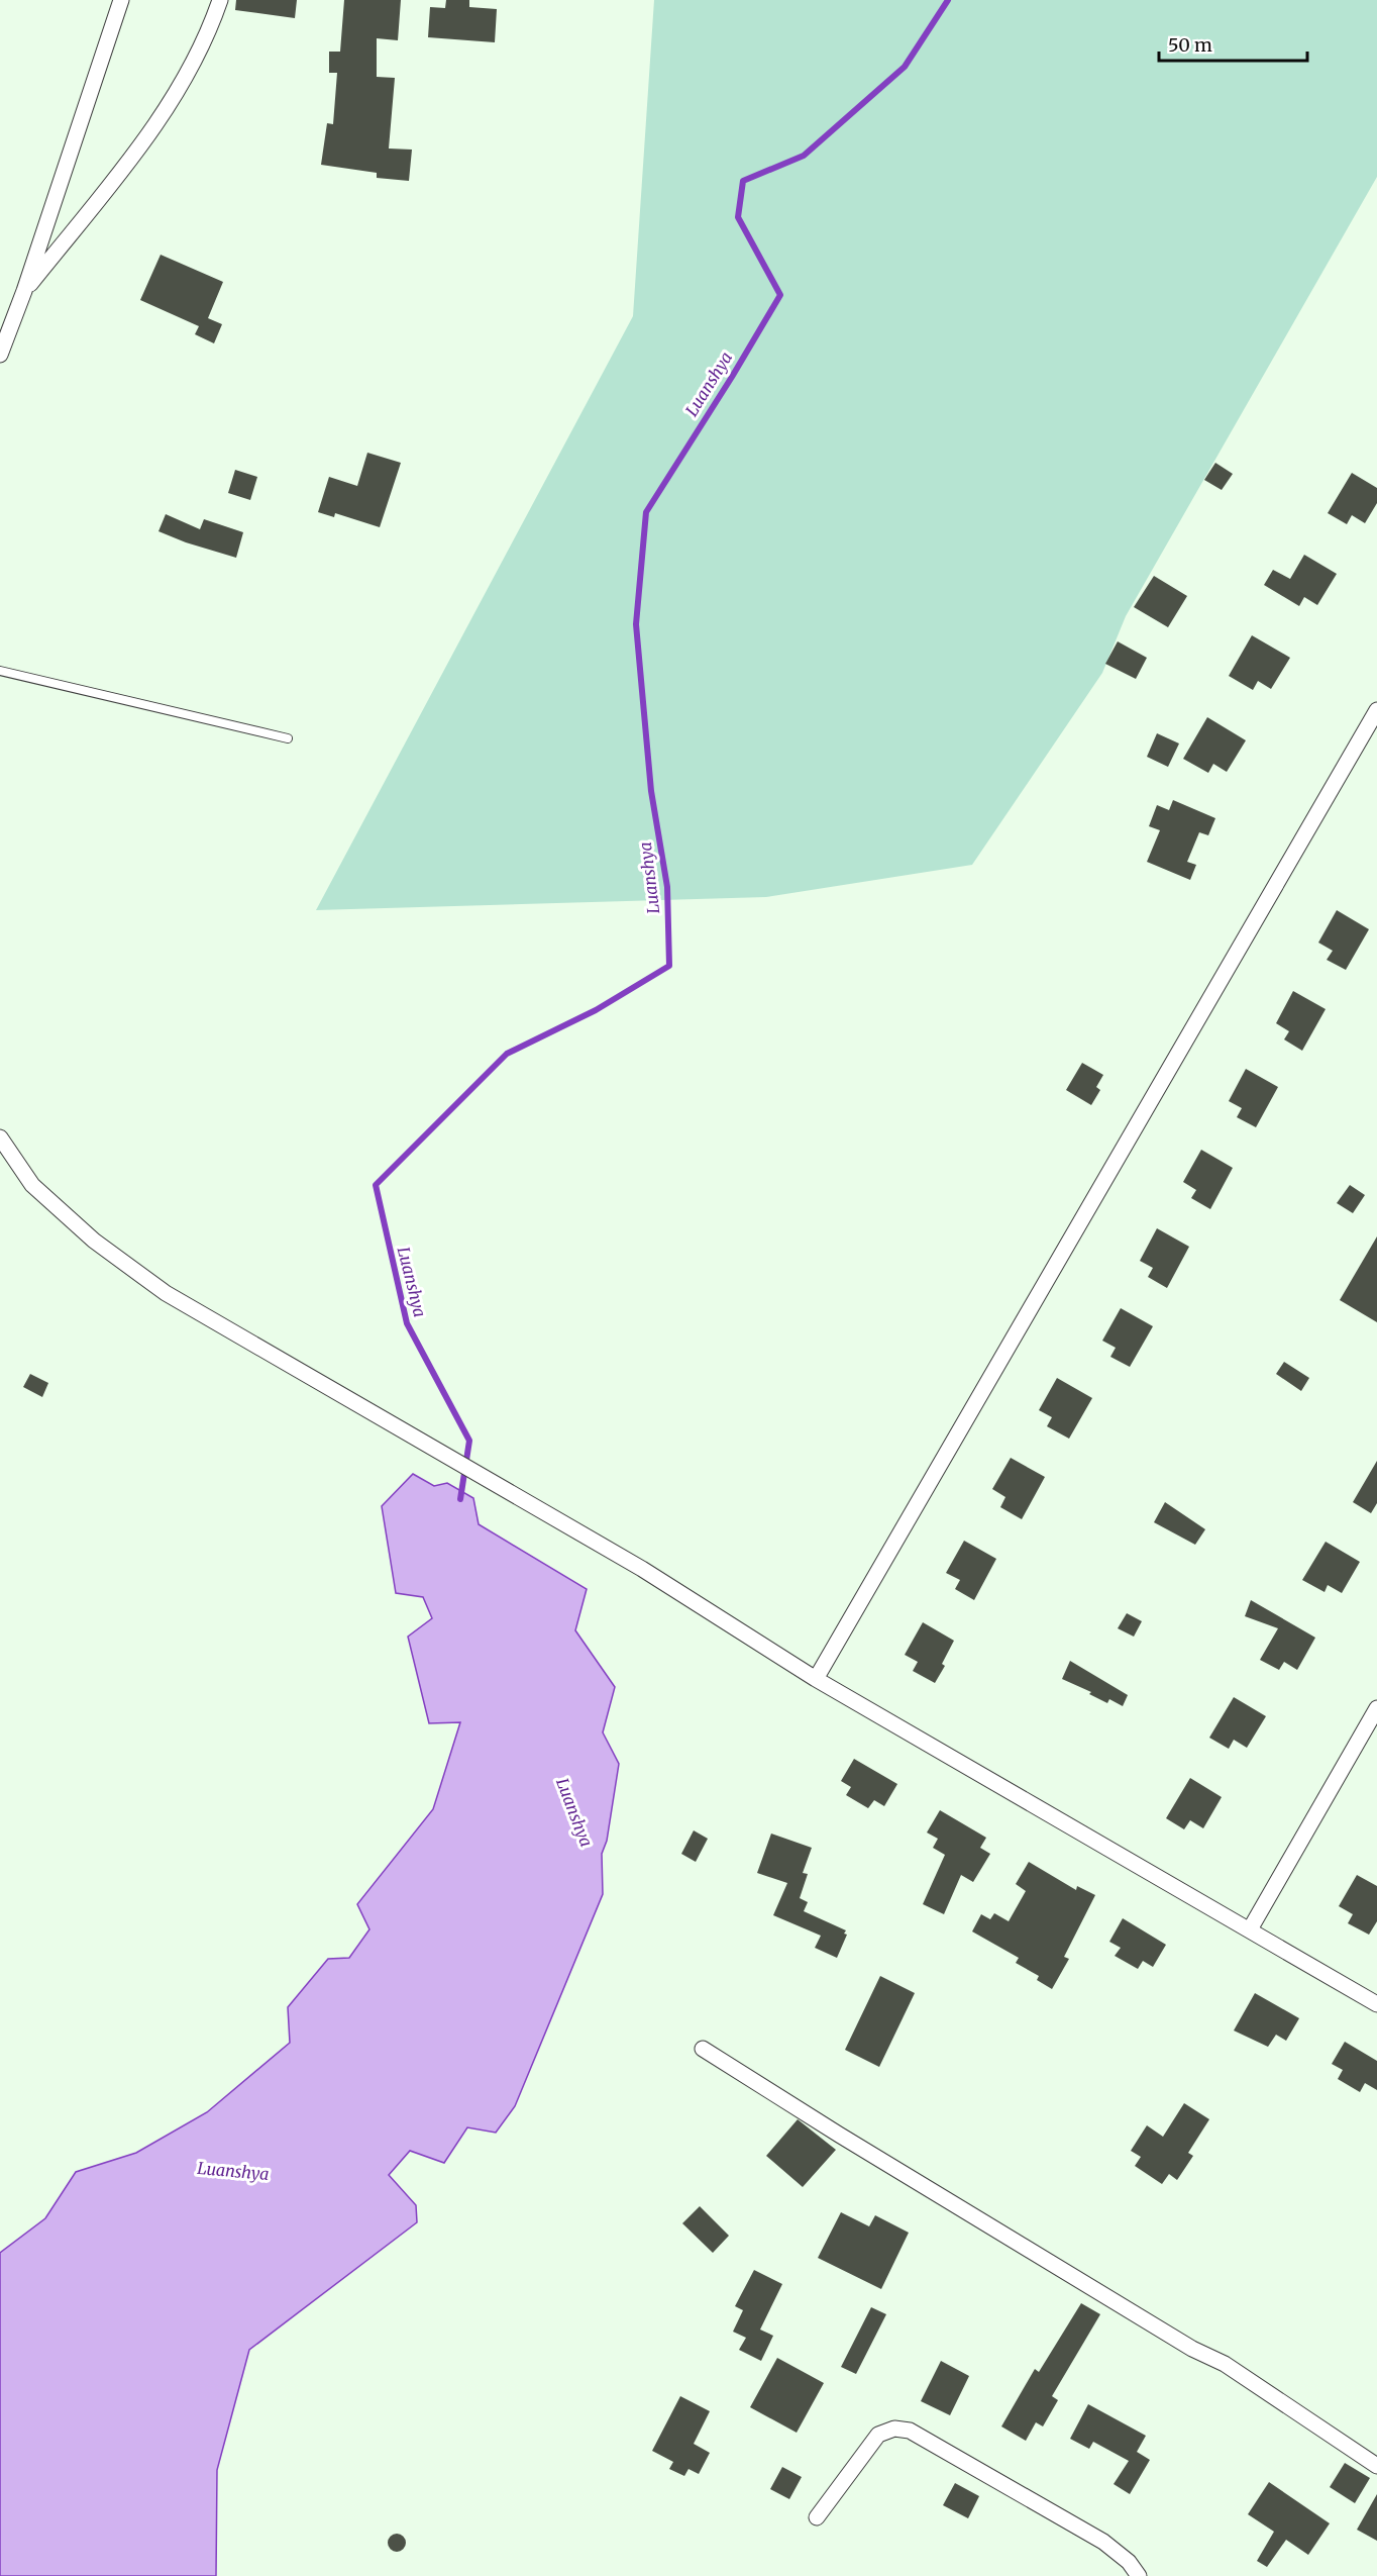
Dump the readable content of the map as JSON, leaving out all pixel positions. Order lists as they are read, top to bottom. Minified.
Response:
{"water":["Luanshya"],"scale_bar":"50 m"}
